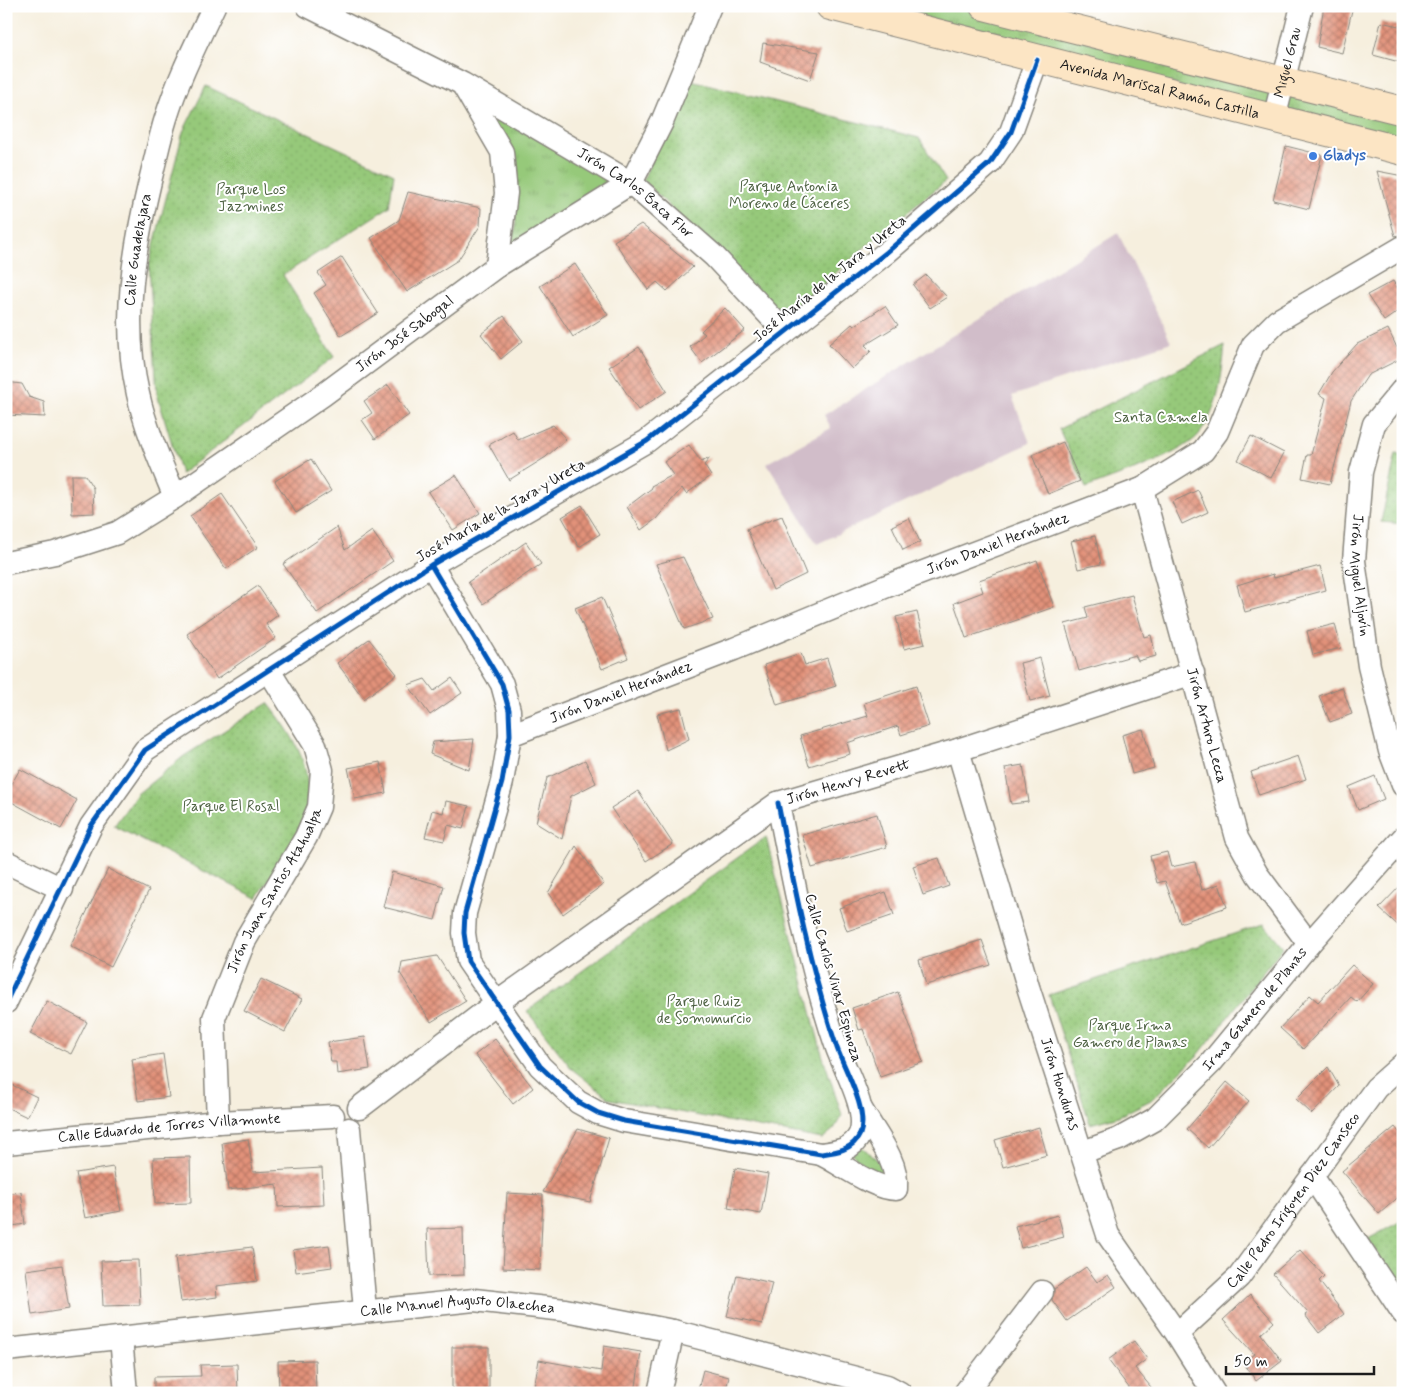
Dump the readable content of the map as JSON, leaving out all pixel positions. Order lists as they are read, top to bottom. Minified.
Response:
{"streets":{"main road":["Avenida Mariscal Ramón Castilla"],"street":["Miguel Grau","Jirón Carlos Baca Flor","Calle Guadelajara","José María de la Jara y Ureta","Jirón José Sabogal","Jirón Daniel Hernández","Jirón Miguel Aljovín","Jirón Arturo Lecca","Jirón Henry Revett","Jirón Juan Santos Atahualpa","Calle Carlos Vivar Espinoza","Irma Gamero de Planas","Jirón Honduras","Calle Eduardo de Torres Villamonte","Calle Pedro Irigoyen Diez Canseco","Calle Manuel Augusto Olaechea"]},"crossings":[["Miguel Grau","Avenida Mariscal Ramón Castilla"],["Avenida Mariscal Ramón Castilla","José María de la Jara y Ureta"],["Jirón Carlos Baca Flor","José María de la Jara y Ureta"],["Jirón Carlos Baca Flor","Jirón José Sabogal"],["Calle Guadelajara","Jirón José Sabogal"],["José María de la Jara y Ureta","Jirón Juan Santos Atahualpa"],["Jirón Daniel Hernández","Jirón Arturo Lecca"],["Jirón Arturo Lecca","Jirón Henry Revett"],["Jirón Arturo Lecca","Irma Gamero de Planas"],["Jirón Henry Revett","Calle Carlos Vivar Espinoza"],["Jirón Henry Revett","Jirón Honduras"],["Jirón Henry Revett","Calle Eduardo de Torres Villamonte"],["Jirón Juan Santos Atahualpa","Calle Eduardo de Torres Villamonte"],["Irma Gamero de Planas","Jirón Honduras"],["Jirón Honduras","Calle Pedro Irigoyen Diez Canseco"]],"parks":["Parque Antonia Moreno de Cáceres","Parque Los Jazmines","Santa Camela","Parque El Rosal","Parque Ruiz de Somomurcio","Parque Irma Gamero de Planas"],"places":["Gladys"],"scale_bar":"50 m"}
